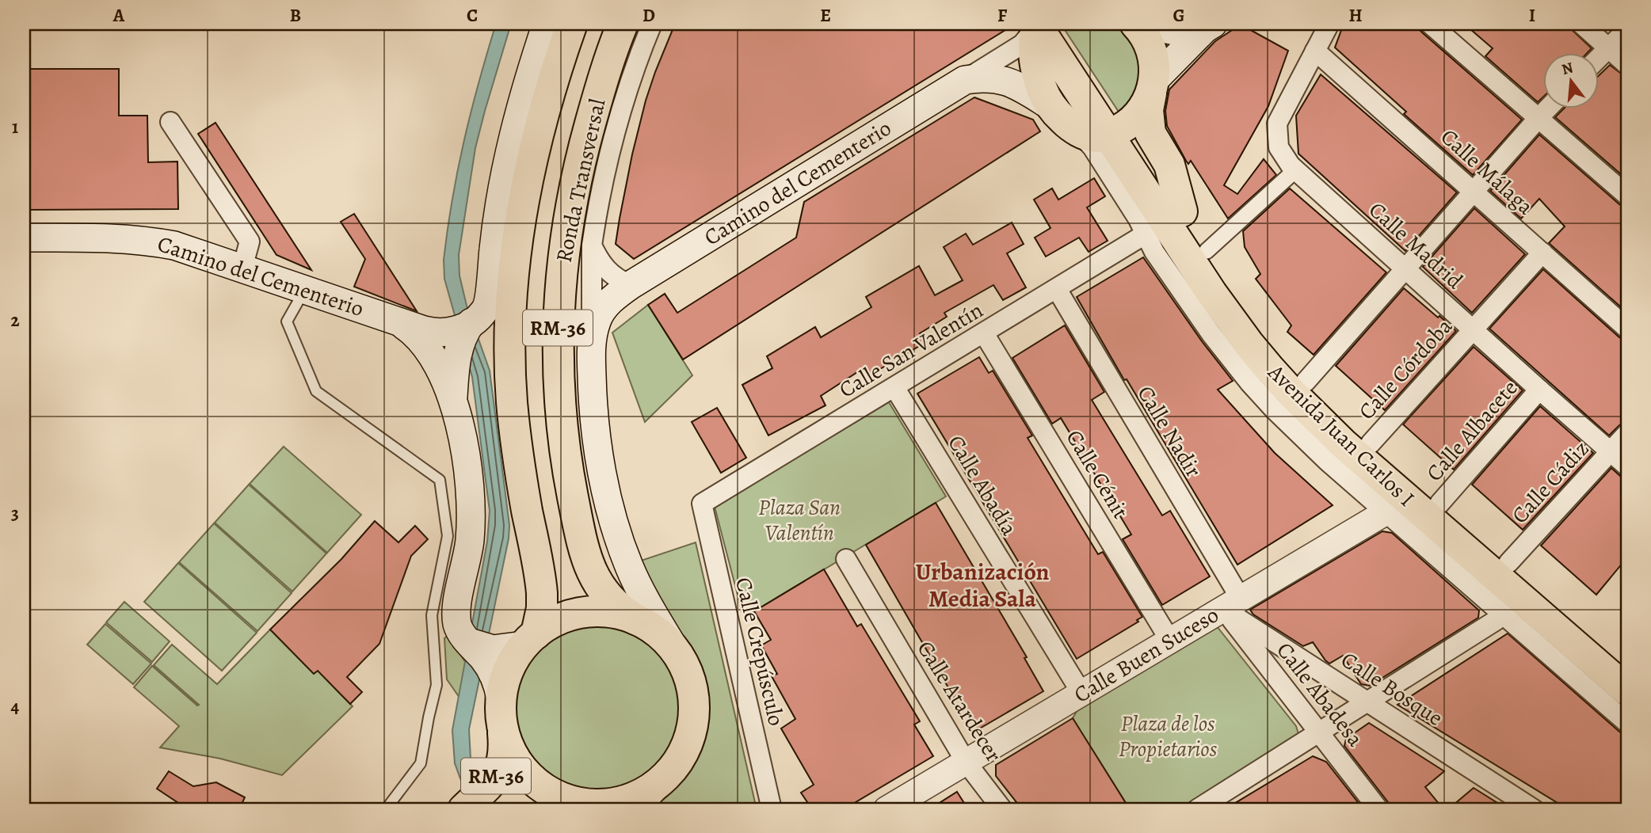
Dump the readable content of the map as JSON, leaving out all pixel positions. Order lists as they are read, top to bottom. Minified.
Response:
{"streets":{"main road":["Ronda Transversal","Camino del Cementerio","RM-36","Avenida Juan Carlos I"],"street":["Calle Málaga","Calle Madrid","Calle San Valentín","Calle Córdoba","Calle Albacete","Calle Nadir","Calle Cénit","Calle Cádiz","Calle Abadía","Calle Crepúsculo","Calle Buen Suceso","Calle Bosque","Calle Abadesa","Calle Atardecer"]},"crossings":[["Calle Málaga","Calle Madrid"],["Calle Málaga","Calle Córdoba"],["Ronda Transversal","RM-36"],["Camino del Cementerio","Avenida Juan Carlos I"],["Calle Madrid","Calle Córdoba"],["Calle Madrid","Calle Albacete"],["Calle Madrid","Calle Cádiz"],["Calle San Valentín","Calle Nadir"],["Calle San Valentín","Avenida Juan Carlos I"],["Calle San Valentín","Calle Cénit"],["Calle San Valentín","Calle Abadía"],["Calle San Valentín","Calle Crepúsculo"],["Calle Córdoba","Avenida Juan Carlos I"],["Calle Albacete","Avenida Juan Carlos I"],["Calle Nadir","Calle Buen Suceso"],["Calle Nadir","Calle Bosque"],["Calle Nadir","Calle Abadesa"],["Avenida Juan Carlos I","Calle Cádiz"],["Avenida Juan Carlos I","Calle Buen Suceso"],["Calle Cénit","Calle Buen Suceso"],["Calle Abadía","Calle Buen Suceso"],["Calle Buen Suceso","Calle Bosque"],["Calle Buen Suceso","Calle Abadesa"],["Calle Buen Suceso","Calle Atardecer"],["Calle Bosque","Calle Abadesa"]],"districts":["Urbanización Media Sala"],"parks":["Plaza San Valentín","Plaza de los Propietarios"],"north":"top","grid":{"columns":["A","B","C","D","E","F","G","H","I"],"rows":["1","2","3","4"]}}
